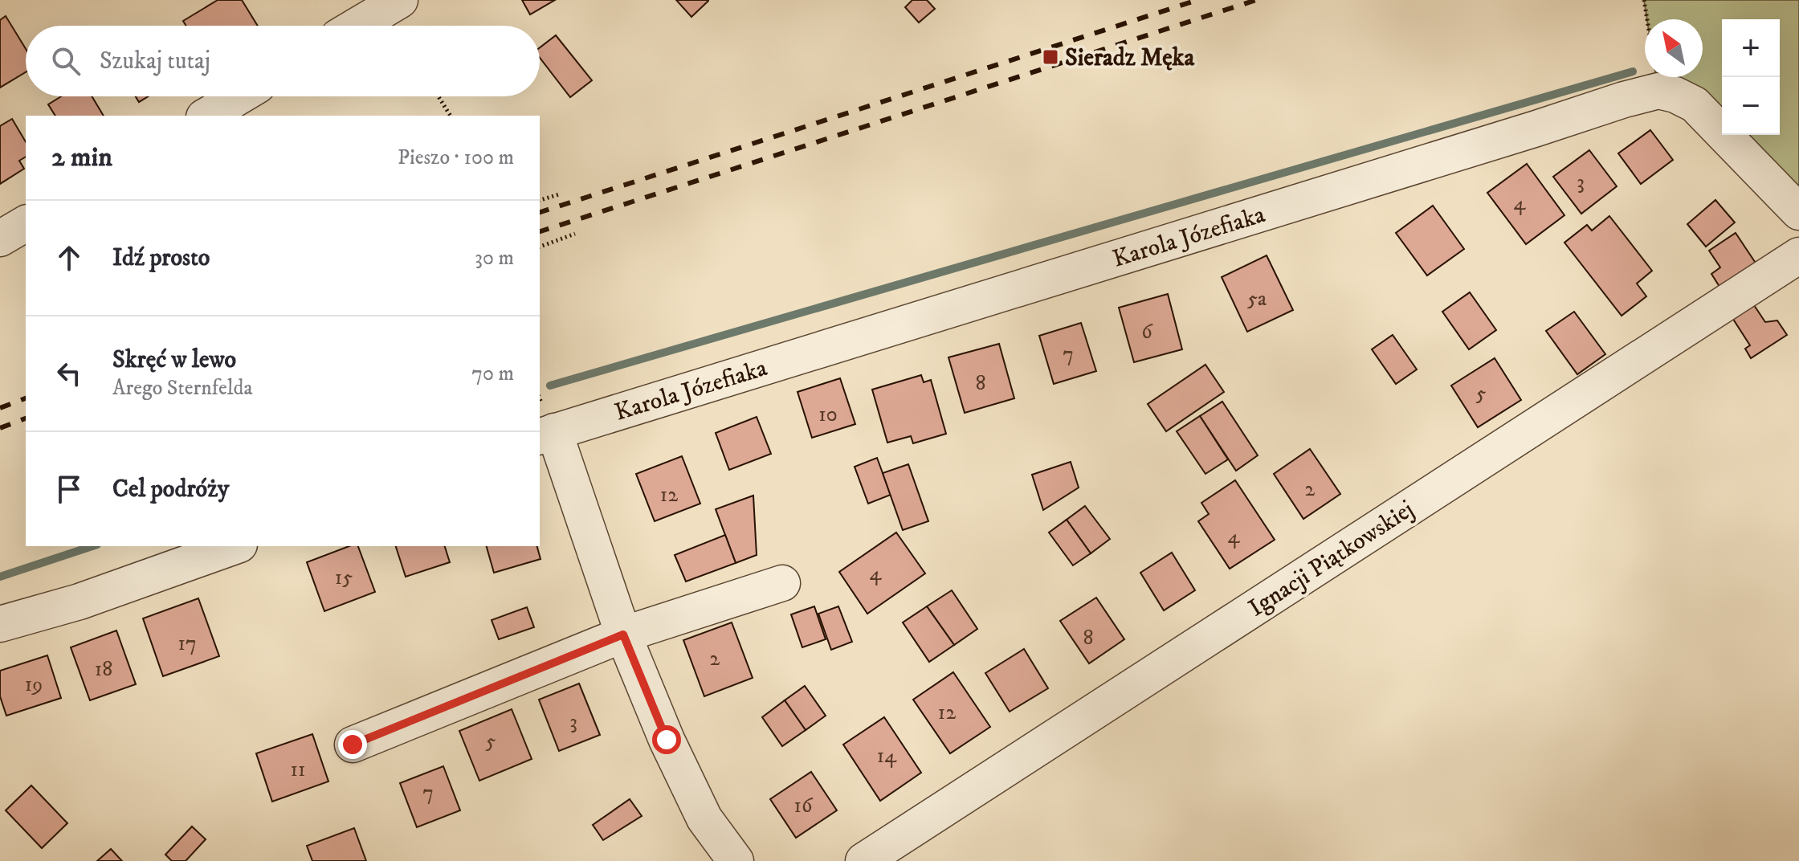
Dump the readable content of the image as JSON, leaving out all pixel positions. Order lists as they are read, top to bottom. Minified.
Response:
{"streets":{"street":["Karola Józefiaka","Ignacji Piątkowskiej"]},"places":{"transit":["Sieradz Męka"]},"house_numbers":["3","4","5a","6","7","8","5","10","2","12","4","4","15","8","17","2","18","19","12","3","5","14","11","7","16"],"north":"top left","page":{"map_buttons":["+","−"],"search":"Szukaj tutaj","heading":["2 min","Pieszo · 100 m"],"list":[["Idź prosto","30 m"],["Skręć w lewo","Arego Sternfelda","70 m"],"Cel podróży"]}}
